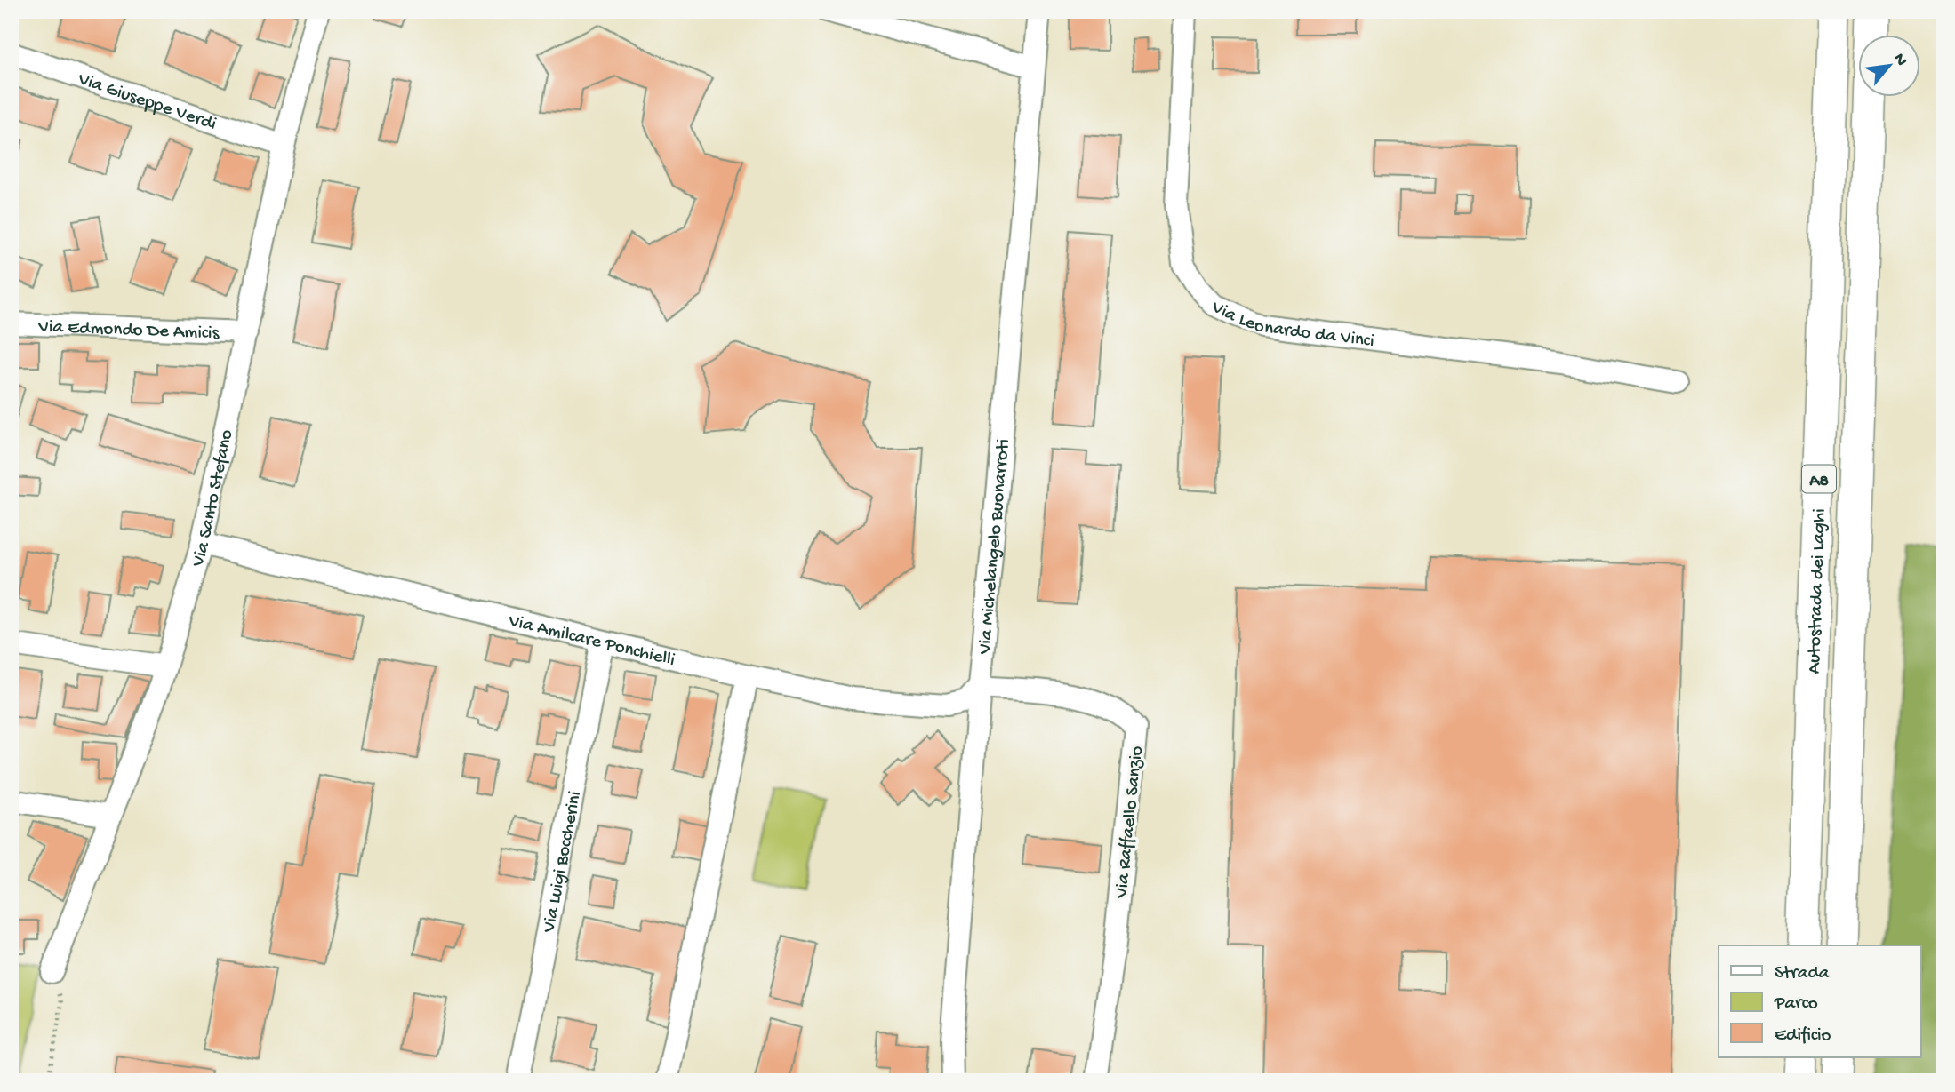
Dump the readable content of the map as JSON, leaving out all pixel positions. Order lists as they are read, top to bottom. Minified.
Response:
{"streets":{"highway":["A8","Autostrada dei Laghi"],"street":["Via Giuseppe Verdi","Via Leonardo da Vinci","Via Edmondo De Amicis","Via Santo Stefano","Via Michelangelo Buonarroti","Via Amilcare Ponchielli","Via Raffaello Sanzio","Via Luigi Boccherini"]},"crossings":[["Via Giuseppe Verdi","Via Santo Stefano"],["Via Edmondo De Amicis","Via Santo Stefano"],["Via Santo Stefano","Via Amilcare Ponchielli"],["Via Michelangelo Buonarroti","Via Amilcare Ponchielli"],["Via Michelangelo Buonarroti","Via Raffaello Sanzio"],["Via Amilcare Ponchielli","Via Raffaello Sanzio"],["Via Amilcare Ponchielli","Via Luigi Boccherini"]],"legend":["Strada","Parco","Edificio"],"north":"top right"}
